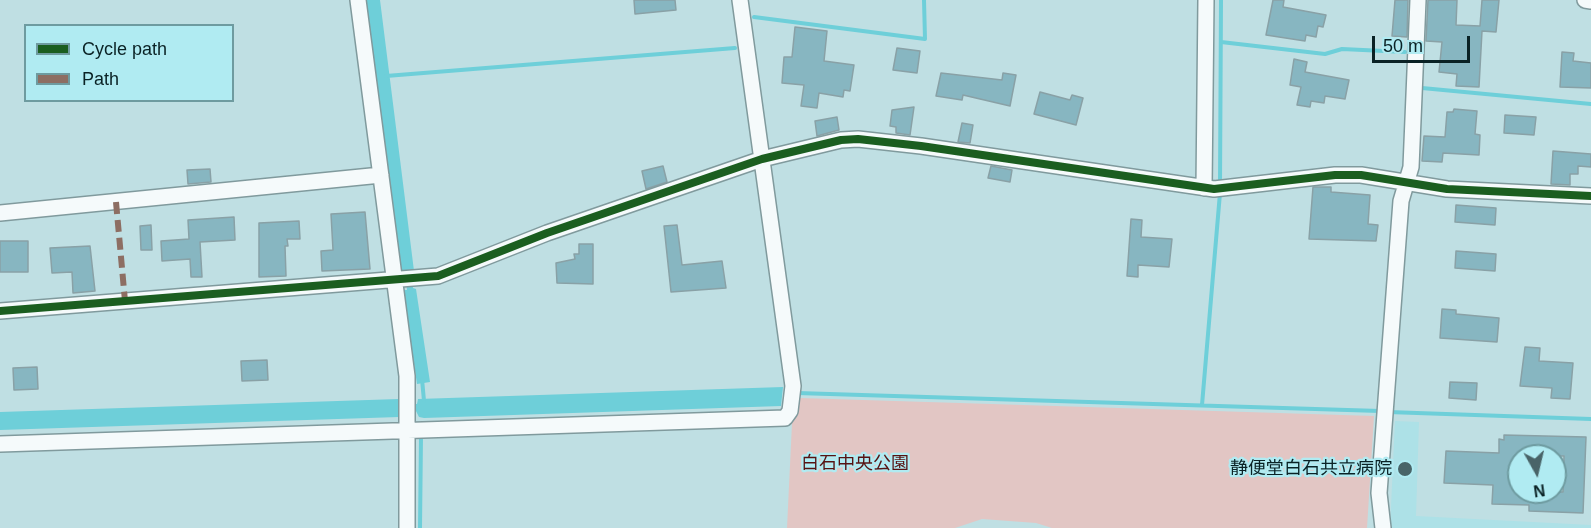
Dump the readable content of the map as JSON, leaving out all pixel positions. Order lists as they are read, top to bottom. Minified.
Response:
{"parks":["白石中央公園"],"places":["静便堂白石共立病院"],"legend":["Cycle path","Path"],"scale_bar":"50 m","north":"bottom"}
